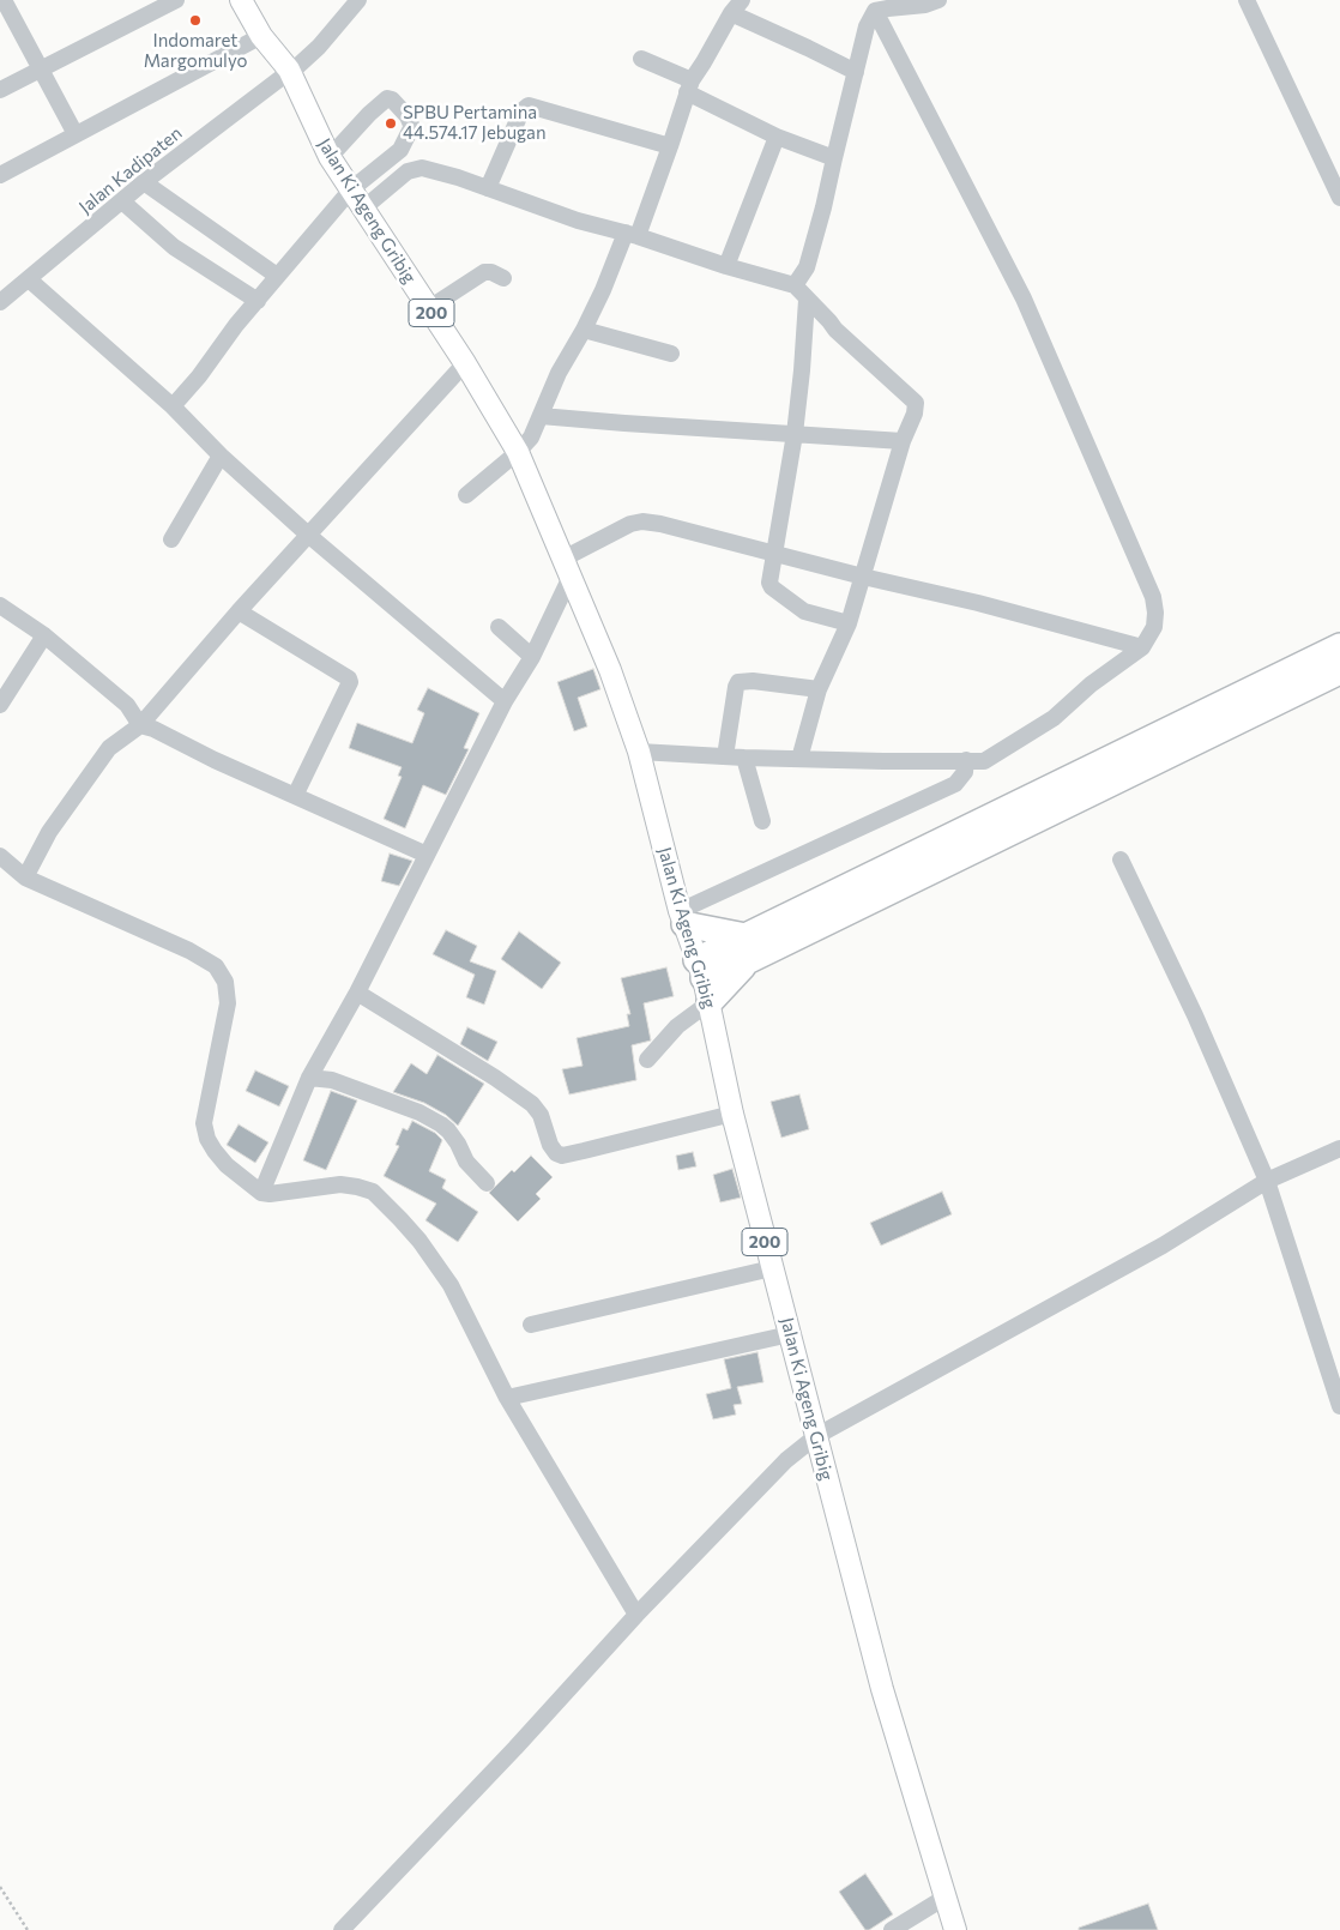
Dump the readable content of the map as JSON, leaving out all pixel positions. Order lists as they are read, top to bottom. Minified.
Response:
{"streets":{"main road":["Jalan Ki Ageng Gribig","200"],"street":["Jalan Kadipaten"]},"crossings":[["Jalan Kadipaten","Jalan Ki Ageng Gribig"]],"places":["Indomaret Margomulyo","SPBU Pertamina 44.574.17 Jebugan"]}
